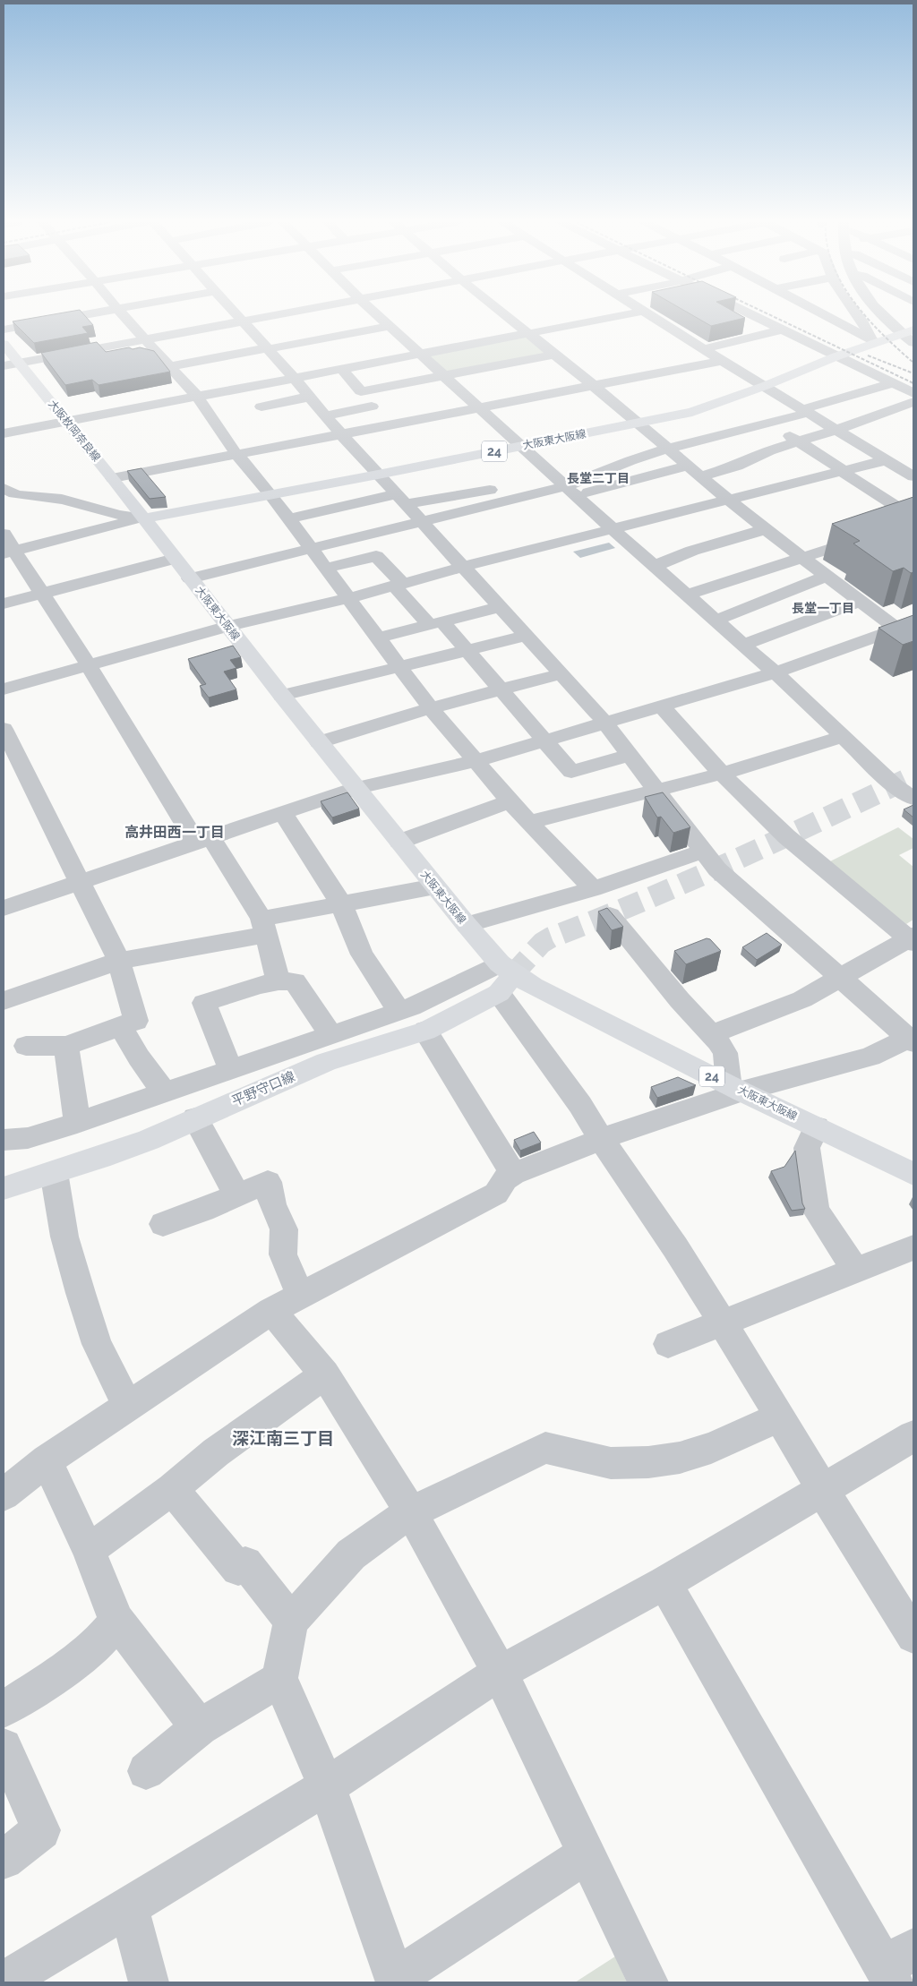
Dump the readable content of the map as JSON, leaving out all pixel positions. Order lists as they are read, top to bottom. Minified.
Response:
{"streets":{"main road":["大阪枚岡奈良線","大阪東大阪線","24","平野守口線"]},"crossings":[["大阪枚岡奈良線","大阪東大阪線"],["大阪東大阪線","平野守口線"]],"districts":["長堂二丁目","長堂一丁目","高井田西一丁目","深江南三丁目"]}
